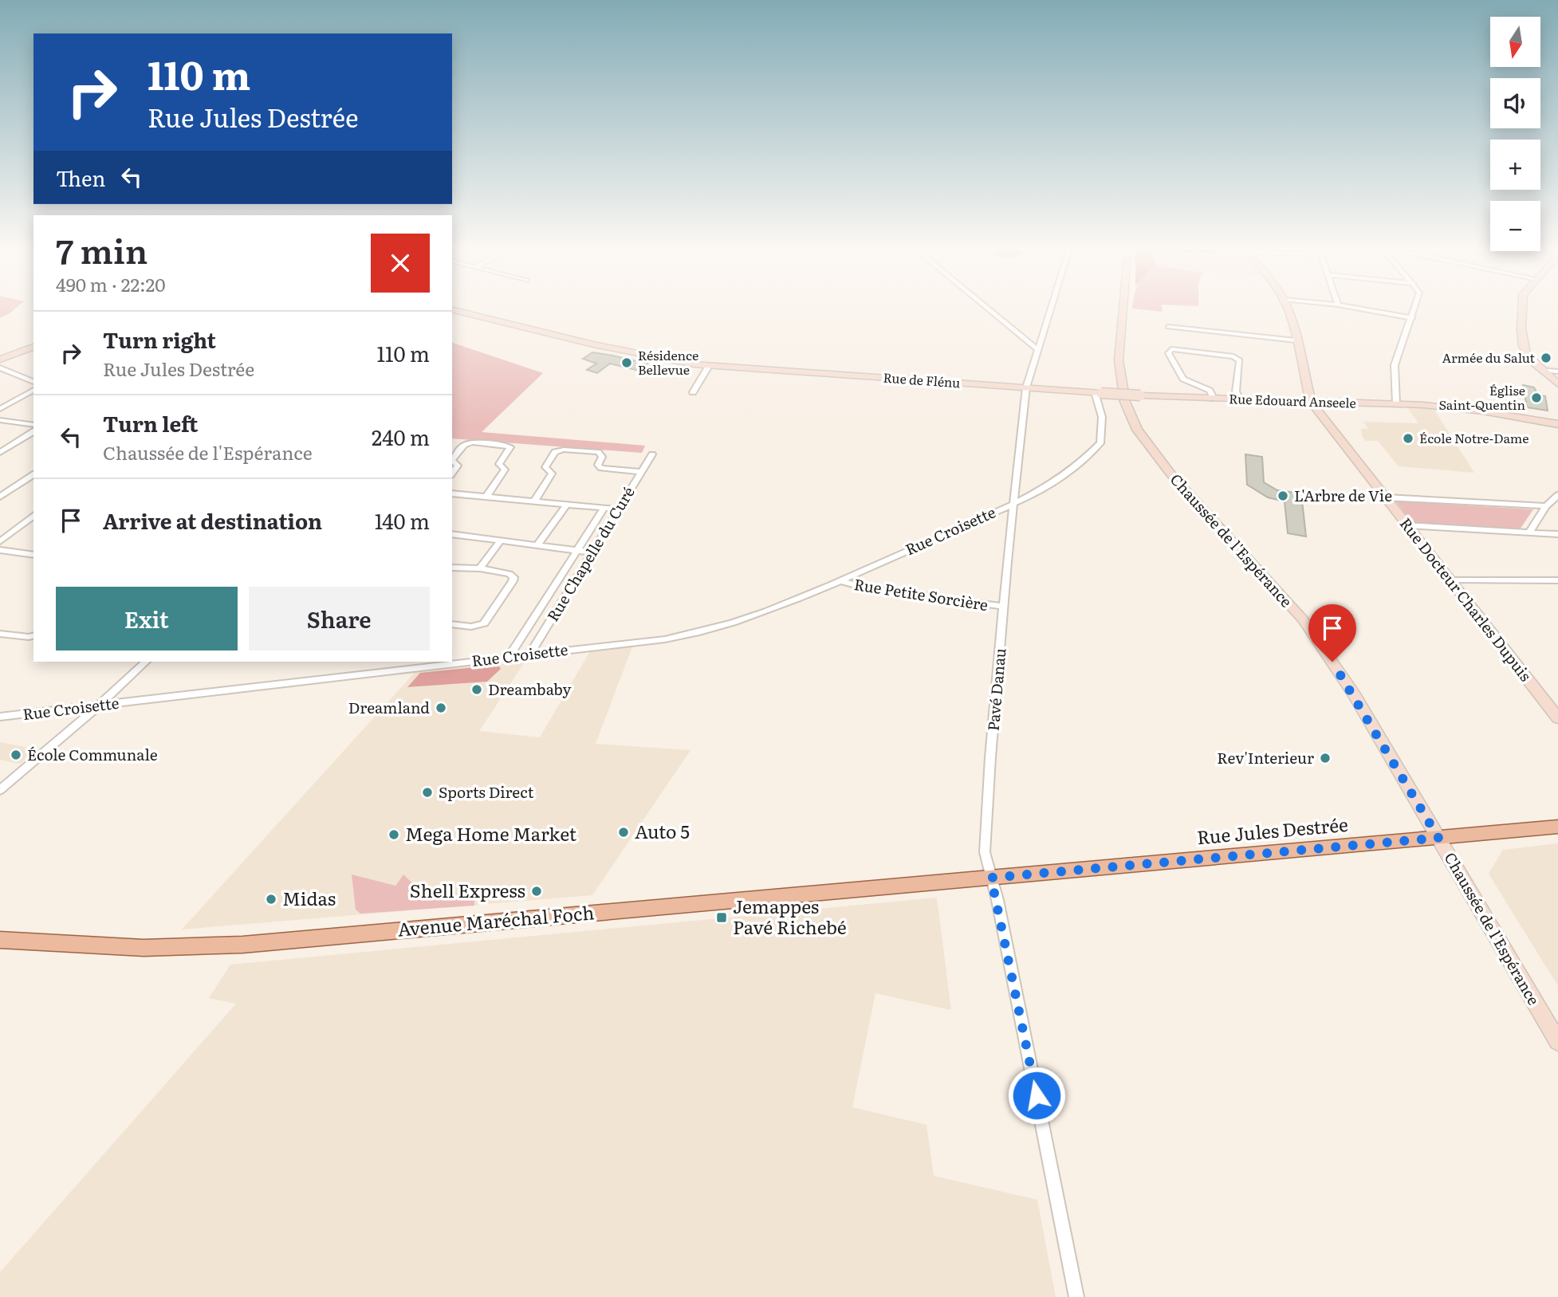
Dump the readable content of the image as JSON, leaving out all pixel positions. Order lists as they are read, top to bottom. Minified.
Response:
{"streets":{"main road":["Rue Jules Destrée","Avenue Maréchal Foch"],"street":["Rue de Flénu","Rue Edouard Anseele","Rue Croisette","Chaussée de l'Espérance","Rue Chapelle du Curé","Rue Petite Sorcière","Rue Docteur Charles Dupuis","Pavé Danau"]},"crossings":[["Rue de Flénu","Rue Edouard Anseele"],["Rue de Flénu","Pavé Danau"],["Rue Edouard Anseele","Rue Croisette"],["Rue Edouard Anseele","Rue Docteur Charles Dupuis"],["Rue Edouard Anseele","Pavé Danau"],["Rue Croisette","Rue Chapelle du Curé"],["Rue Croisette","Rue Petite Sorcière"],["Rue Croisette","Pavé Danau"],["Chaussée de l'Espérance","Rue Jules Destrée"],["Rue Petite Sorcière","Pavé Danau"],["Pavé Danau","Rue Jules Destrée"],["Pavé Danau","Avenue Maréchal Foch"],["Rue Jules Destrée","Avenue Maréchal Foch"]],"places":{"other":["Armée du Salut","Résidence Bellevue","Église Saint-Quentin","École Notre-Dame","L'Arbre de Vie","Dreambaby","Dreamland","École Communale","Rev'Interieur","Sports Direct","Auto 5","Mega Home Market","Shell Express","Midas"],"transit":["Jemappes Pavé Richebé"]},"north":"bottom","page":{"map_buttons":["+","−"],"turn":["110 m","Rue Jules Destrée"],"then":"Then","heading":["7 min","490 m · 22:20"],"list":[{"name":"Turn right","note":"Rue Jules Destrée","value":"110 m"},{"name":"Turn left","note":"Chaussée de l'Espérance","value":"240 m"},{"name":"Arrive at destination","value":"140 m"}],"buttons":["Exit","Share"]}}
